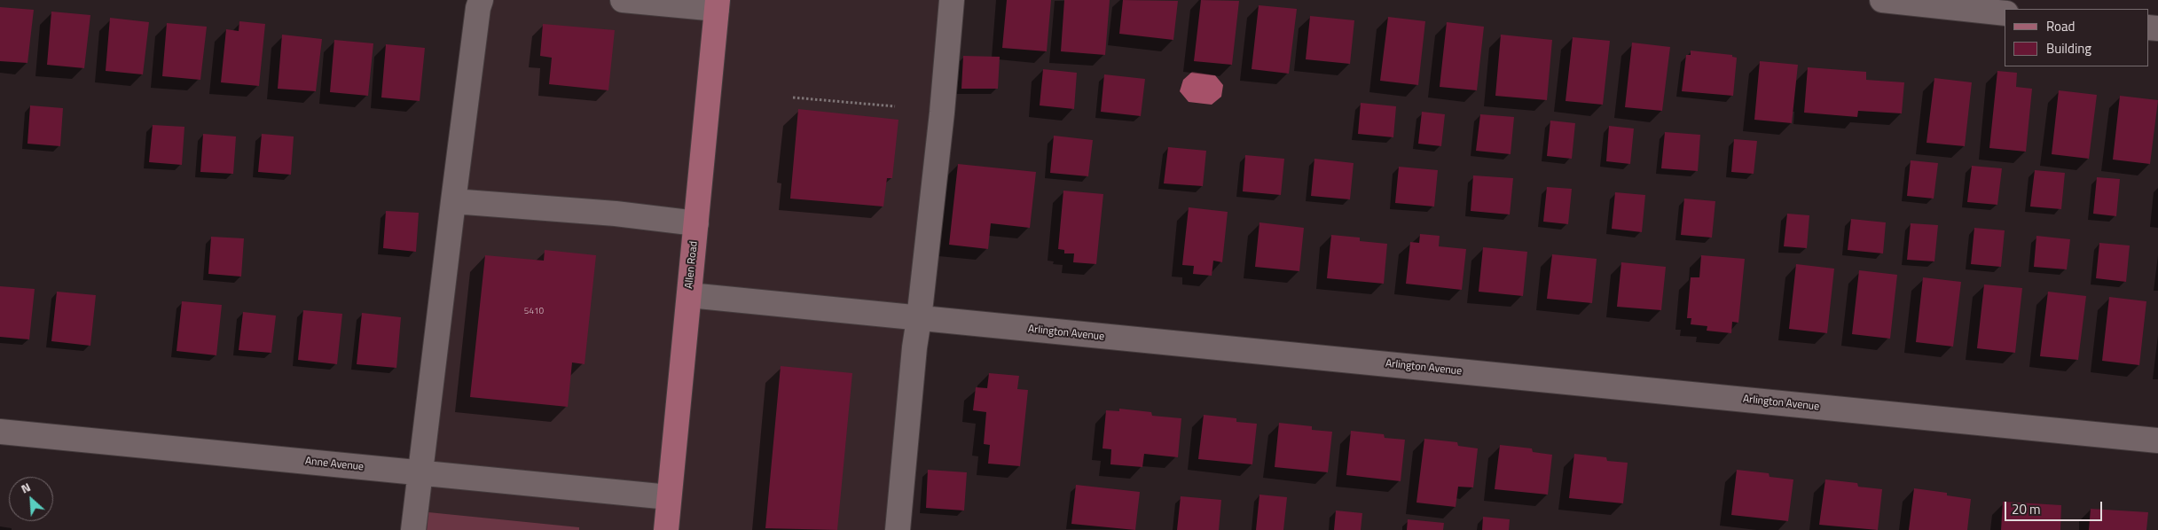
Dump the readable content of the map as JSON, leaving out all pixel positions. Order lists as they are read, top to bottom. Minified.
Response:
{"streets":{"main road":["Allen Road"],"street":["Arlington Avenue","Anne Avenue"]},"crossings":[["Allen Road","Arlington Avenue"],["Allen Road","Anne Avenue"]],"house_numbers":["5410"],"legend":["Road","Building"],"scale_bar":"20 m","north":"top left"}
